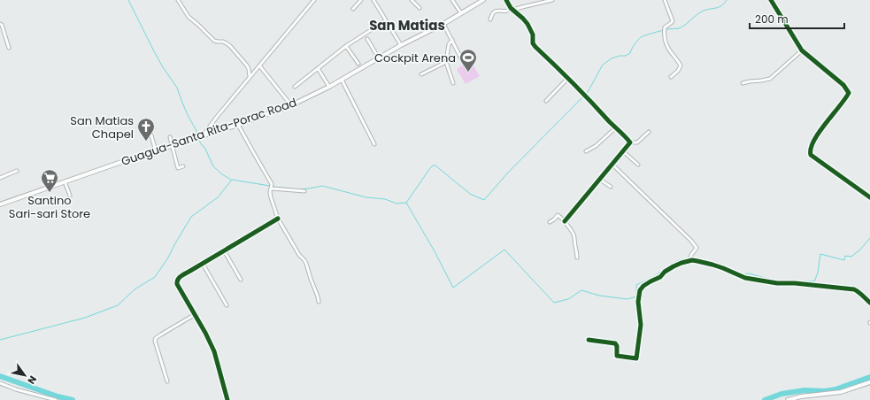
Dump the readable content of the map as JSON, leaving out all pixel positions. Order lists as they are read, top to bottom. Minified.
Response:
{"streets":{"main road":["Guagua-Santa Rita-Porac Road"]},"districts":["San Matias"],"places":{"sports":["Cockpit Arena"],"church":["San Matias Chapel"],"supermarket":["Santino Sari-sari Store"]},"scale_bar":"200 m","north":"bottom right"}
